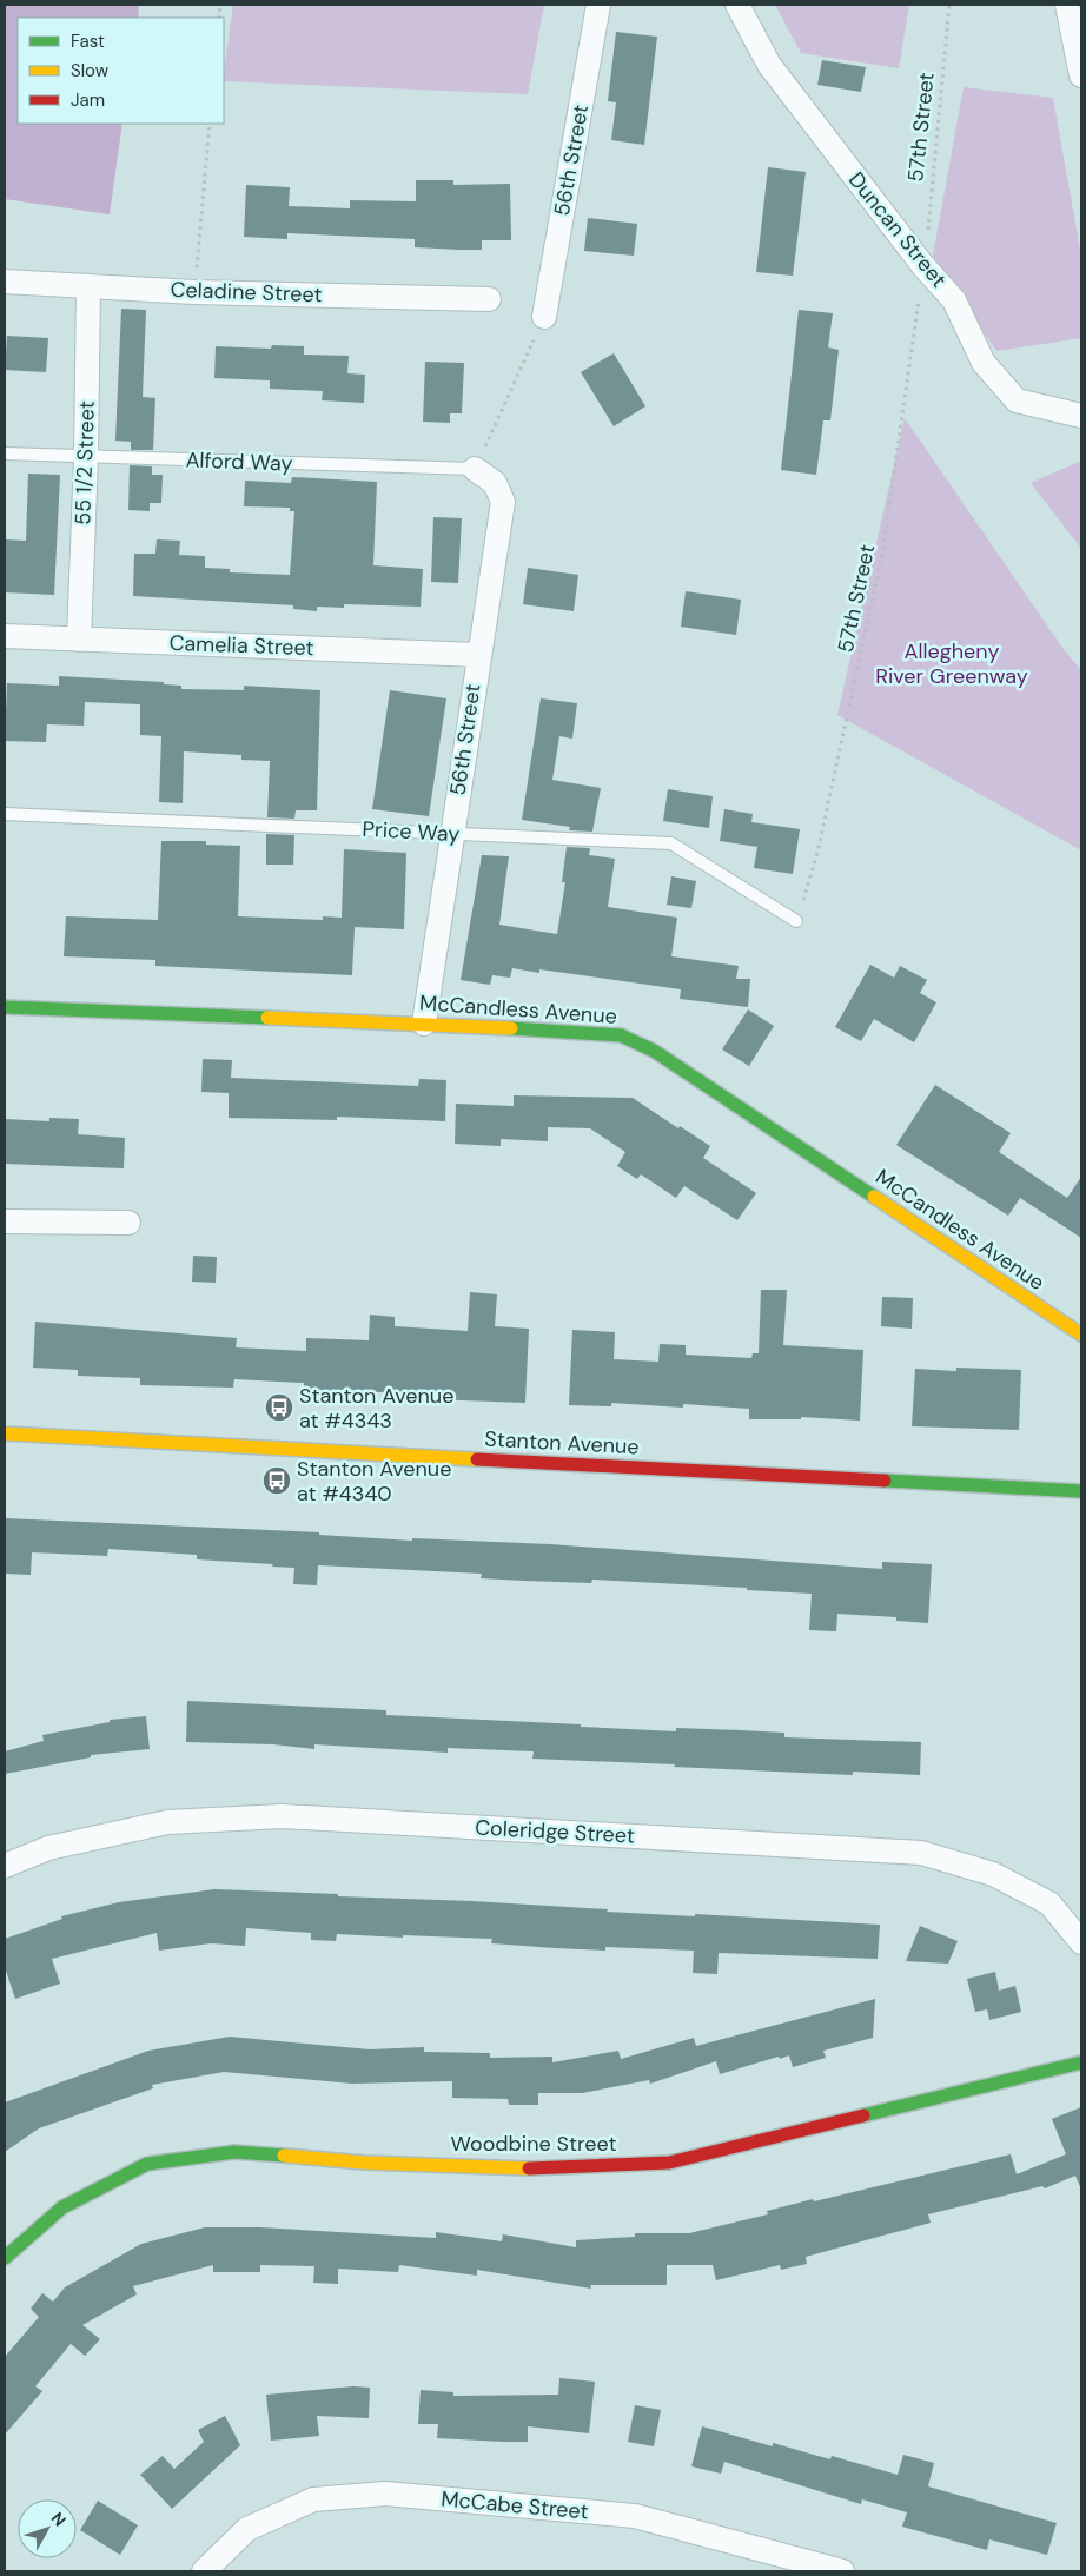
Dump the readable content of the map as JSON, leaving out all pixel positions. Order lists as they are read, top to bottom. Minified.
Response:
{"streets":{"street":["56th Street","Duncan Street","Celadine Street","55 1/2 Street","Camelia Street","McCandless Avenue","Stanton Avenue","Coleridge Street","Woodbine Street","McCabe Street"],"lane":["Alford Way","Price Way"],"path":["57th Street"]},"crossings":[["57th Street","Price Way"],["56th Street","Alford Way"],["56th Street","Camelia Street"],["56th Street","Price Way"],["56th Street","McCandless Avenue"],["Celadine Street","55 1/2 Street"],["Alford Way","55 1/2 Street"],["55 1/2 Street","Camelia Street"]],"parks":["Allegheny River Greenway"],"places":{"bus stop":["Stanton Avenue at #4343","Stanton Avenue at #4340"]},"legend":["Fast","Slow","Jam"],"north":"top right"}
